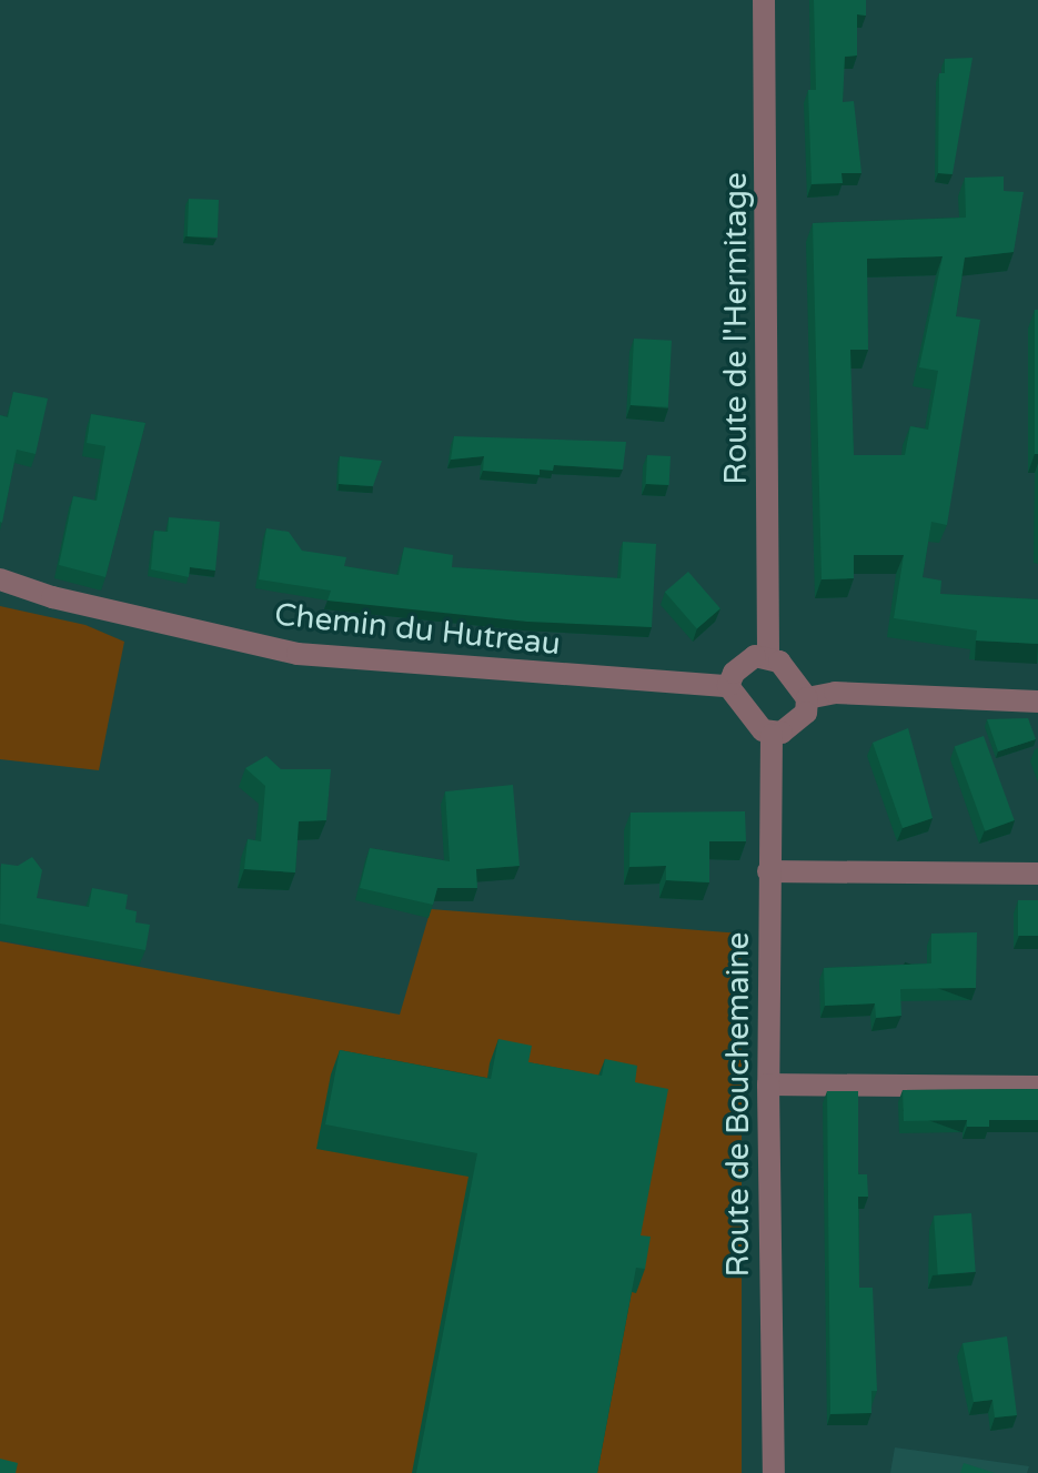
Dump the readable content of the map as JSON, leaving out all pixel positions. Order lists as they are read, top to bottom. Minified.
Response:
{"streets":{"street":["Route de l'Hermitage","Chemin du Hutreau","Route de Bouchemaine"]},"crossings":[["Route de l'Hermitage","Chemin du Hutreau"],["Route de l'Hermitage","Route de Bouchemaine"],["Chemin du Hutreau","Route de Bouchemaine"]]}
